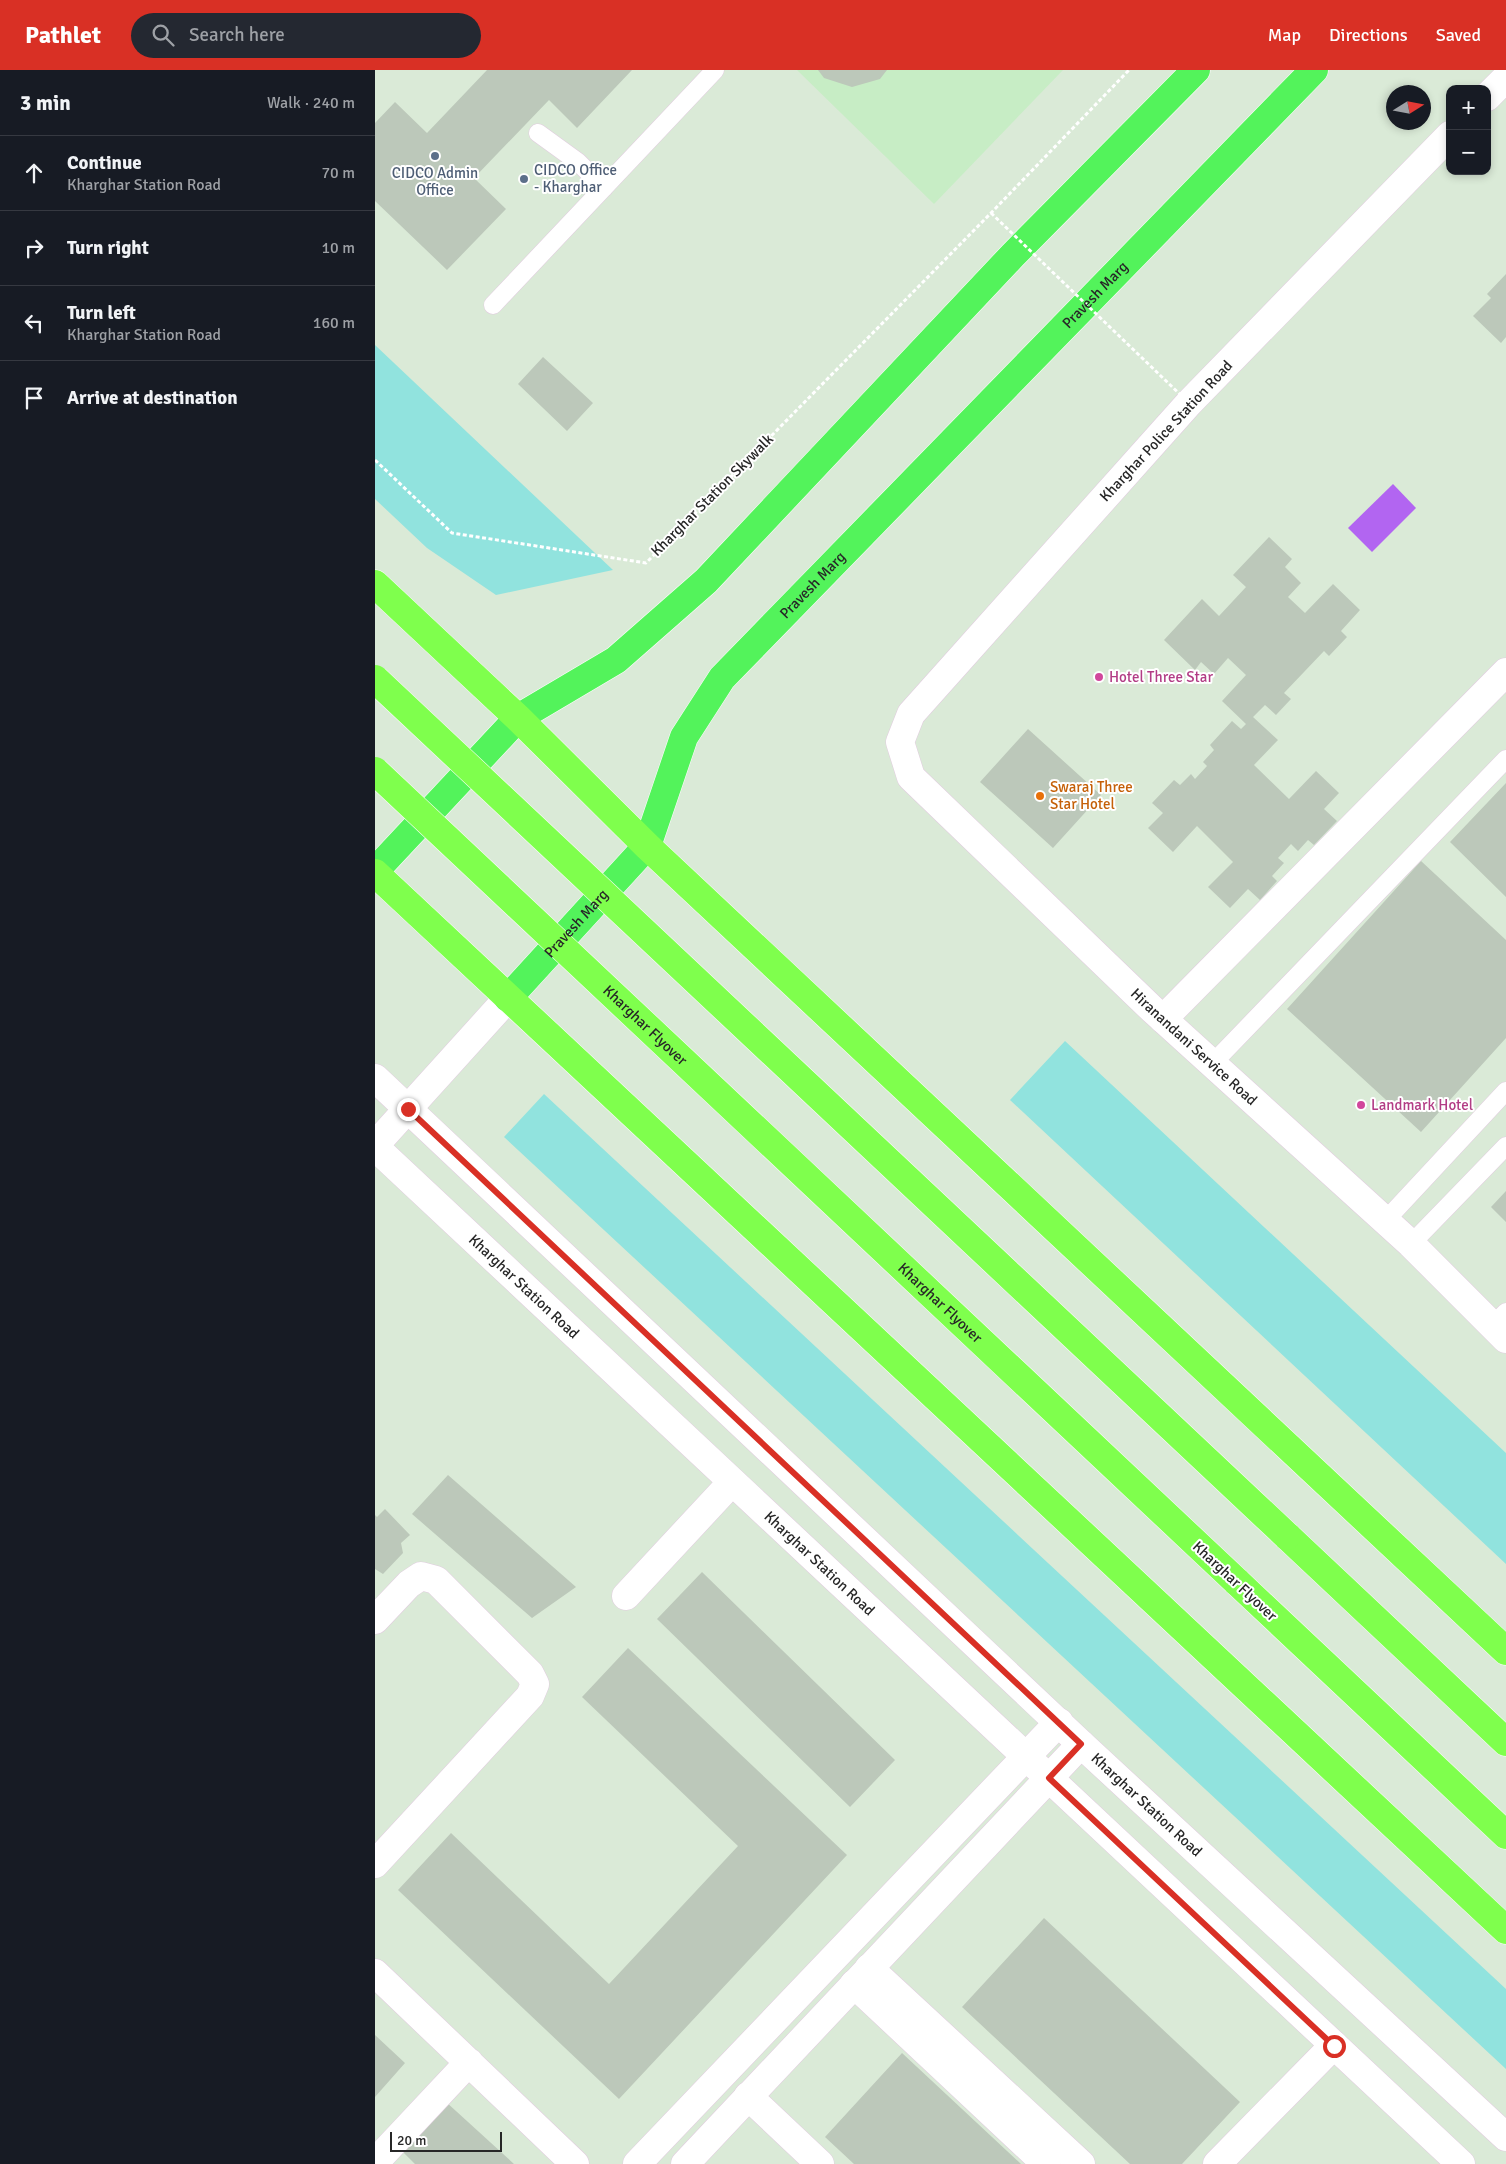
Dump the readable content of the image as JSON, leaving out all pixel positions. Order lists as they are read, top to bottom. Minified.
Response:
{"streets":{"highway":["Kharghar Flyover"],"main road":["Pravesh Marg"],"street":["Kharghar Police Station Road","Hiranandani Service Road","Kharghar Station Road"],"path":["Kharghar Station Skywalk"]},"crossings":[["Pravesh Marg","Kharghar Station Road"],["Kharghar Police Station Road","Hiranandani Service Road"]],"places":["CIDCO Admin Office","CIDCO Office - Kharghar","Hotel Three Star","Swaraj Three Star Hotel","Landmark Hotel"],"scale_bar":"20 m","north":"right","page":{"header":"Pathlet","search":"Search here","nav":["Map","Directions","Saved"],"heading":["3 min","Walk · 240 m"],"map_buttons":["+","−"],"list":[["Continue","Kharghar Station Road","70 m"],["Turn right","10 m"],["Turn left","Kharghar Station Road","160 m"],"Arrive at destination"],"scale":"20 m"}}
